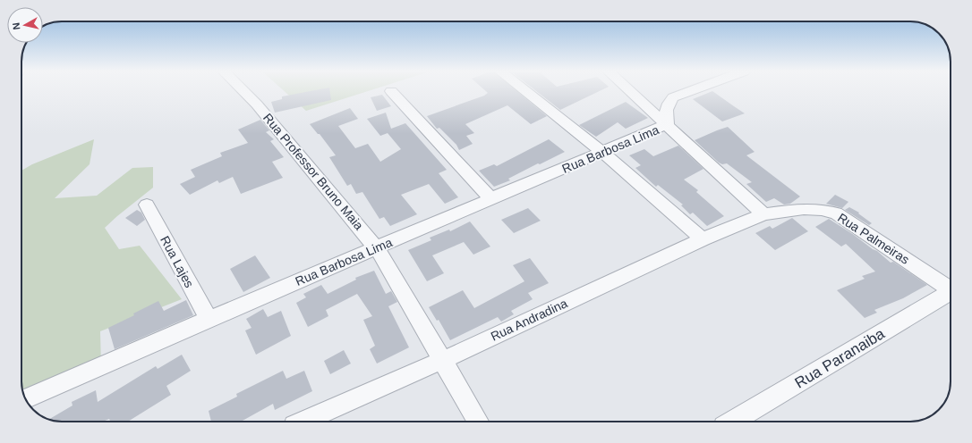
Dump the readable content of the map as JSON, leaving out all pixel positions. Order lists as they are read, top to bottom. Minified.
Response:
{"streets":{"street":["Rua Barbosa Lima","Rua Professor Bruno Maia","Rua Palmeiras","Rua Lajes","Rua Andradina","Rua Paranaiba"]},"crossings":[["Rua Barbosa Lima","Rua Professor Bruno Maia"],["Rua Barbosa Lima","Rua Lajes"],["Rua Professor Bruno Maia","Rua Andradina"],["Rua Palmeiras","Rua Andradina"]],"north":"left"}
